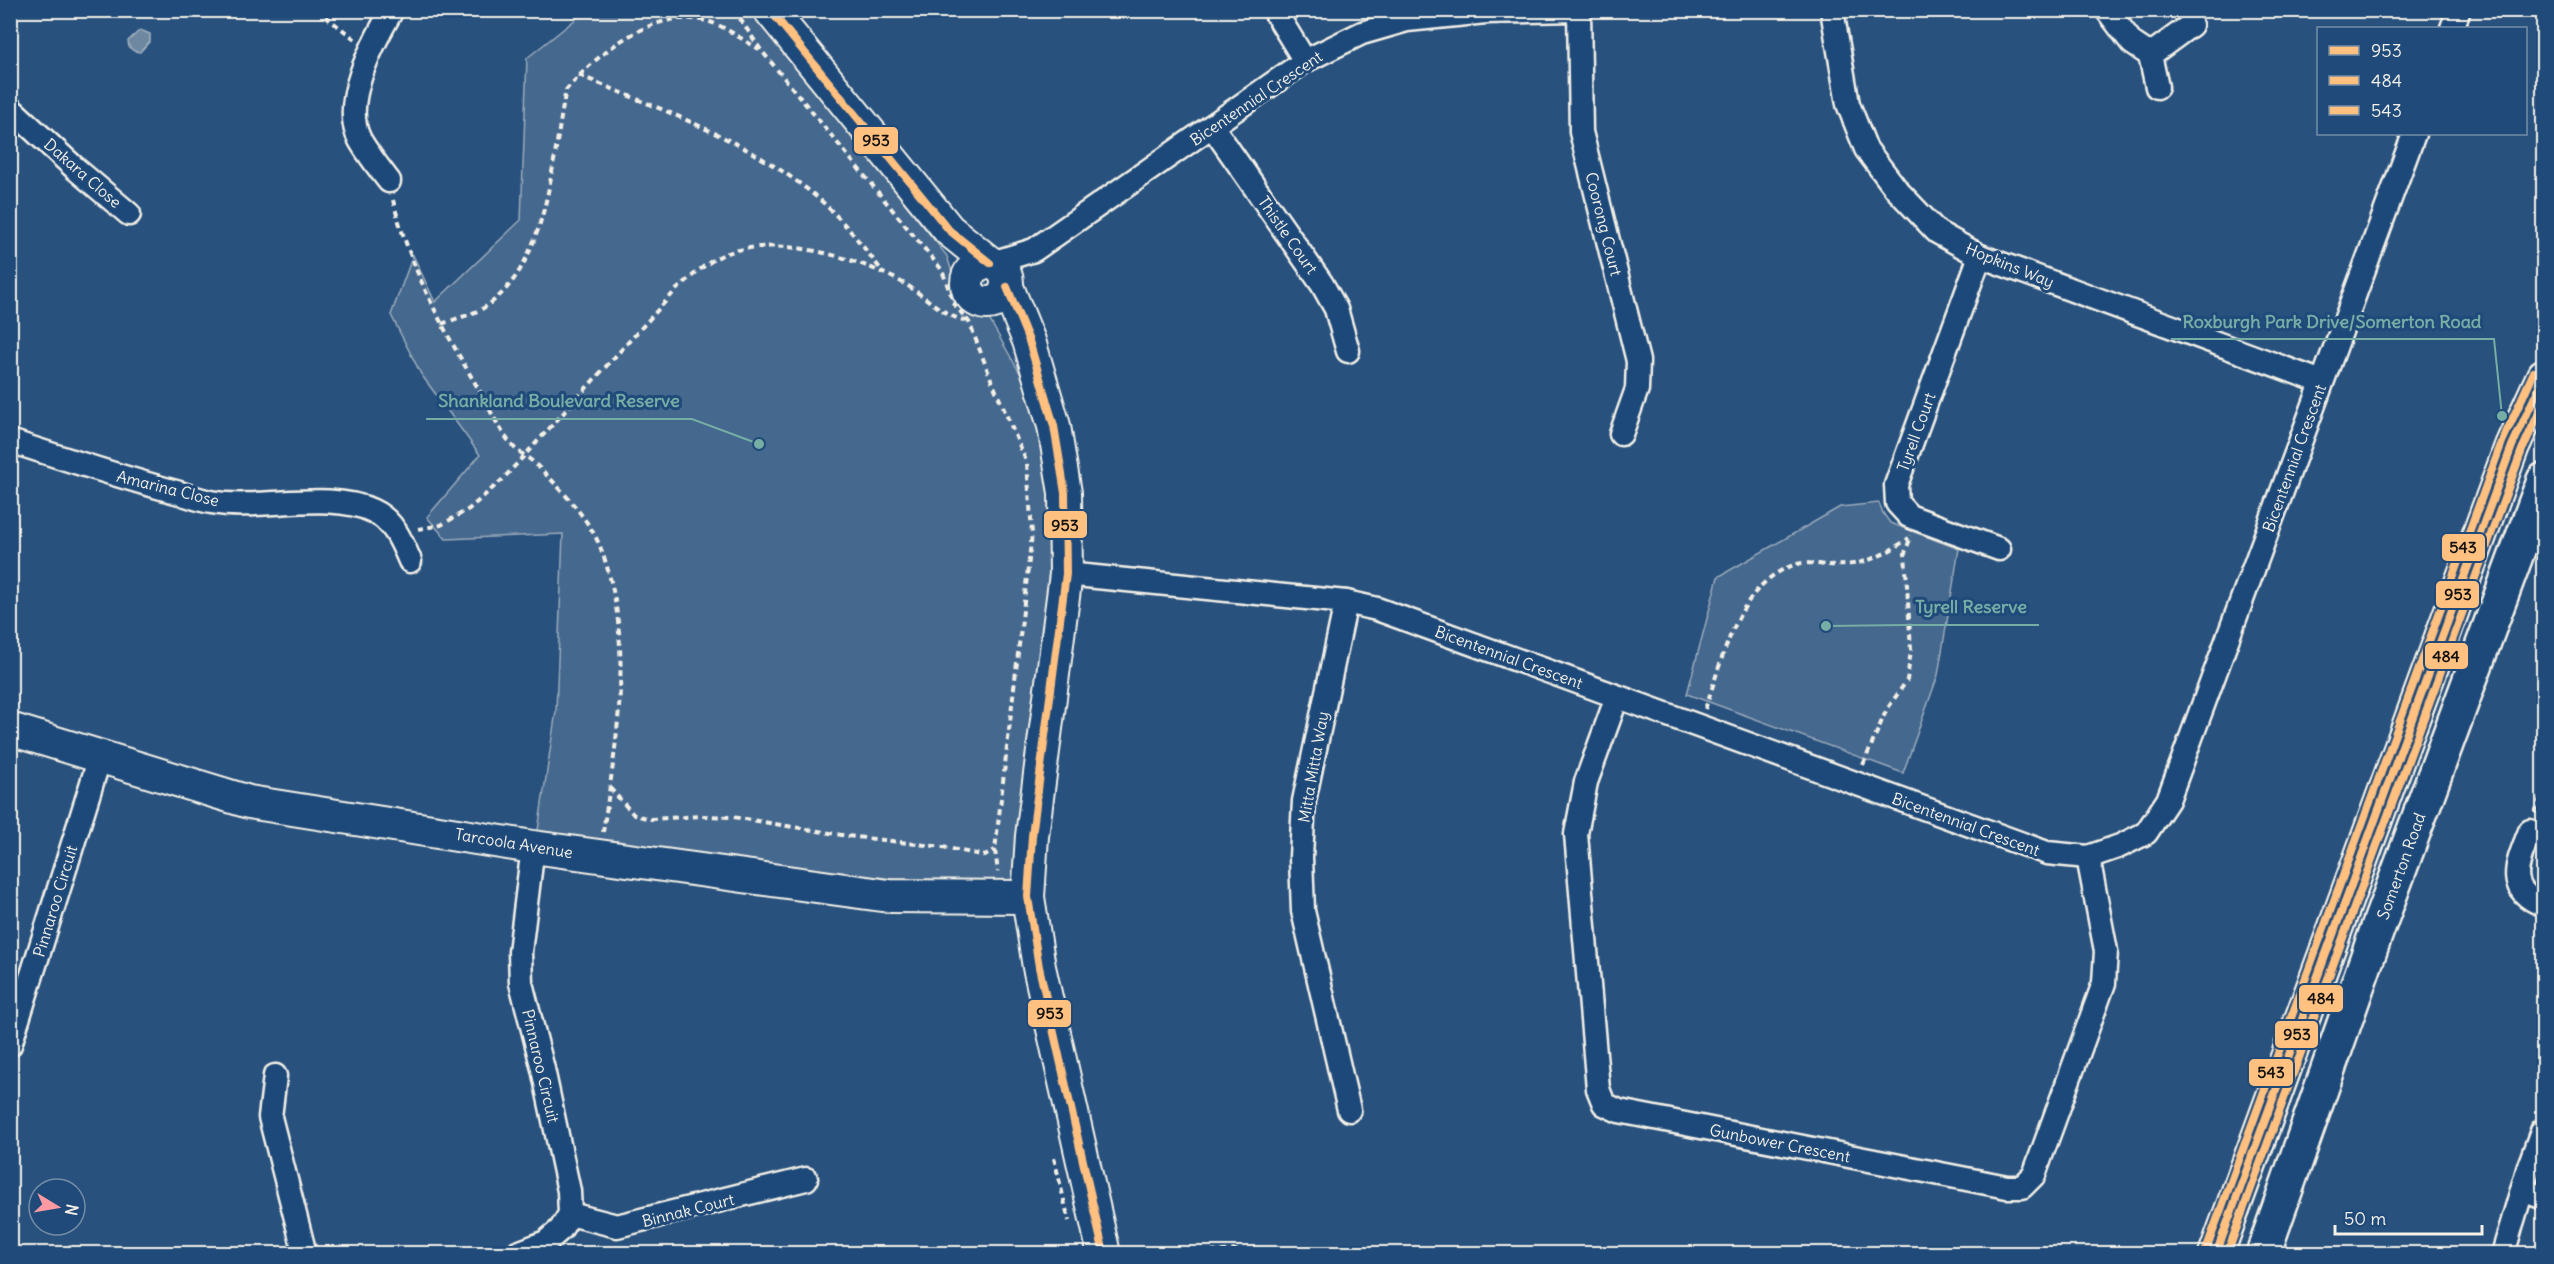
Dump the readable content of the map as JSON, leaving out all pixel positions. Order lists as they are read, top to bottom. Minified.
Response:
{"streets":{"main road":["Somerton Road"],"street":["Bicentennial Crescent","Dakara Close","Coorong Court","Thistle Court","Hopkins Way","Tyrell Court","Amarina Close","Mitta Mitta Way","Tarcoola Avenue","Pinnaroo Circuit","Gunbower Crescent","Binnak Court"]},"crossings":[["Bicentennial Crescent","Coorong Court"],["Bicentennial Crescent","Thistle Court"],["Bicentennial Crescent","Hopkins Way"],["Bicentennial Crescent","Mitta Mitta Way"],["Bicentennial Crescent","Gunbower Crescent"],["Hopkins Way","Tyrell Court"],["Tarcoola Avenue","Pinnaroo Circuit"],["Pinnaroo Circuit","Binnak Court"]],"places":["Roxburgh Park Drive/Somerton Road","Shankland Boulevard Reserve","Tyrell Reserve"],"lines":["transit line 953","transit line 543","transit line 484"],"legend":["953","484","543"],"scale_bar":"50 m","north":"right"}
